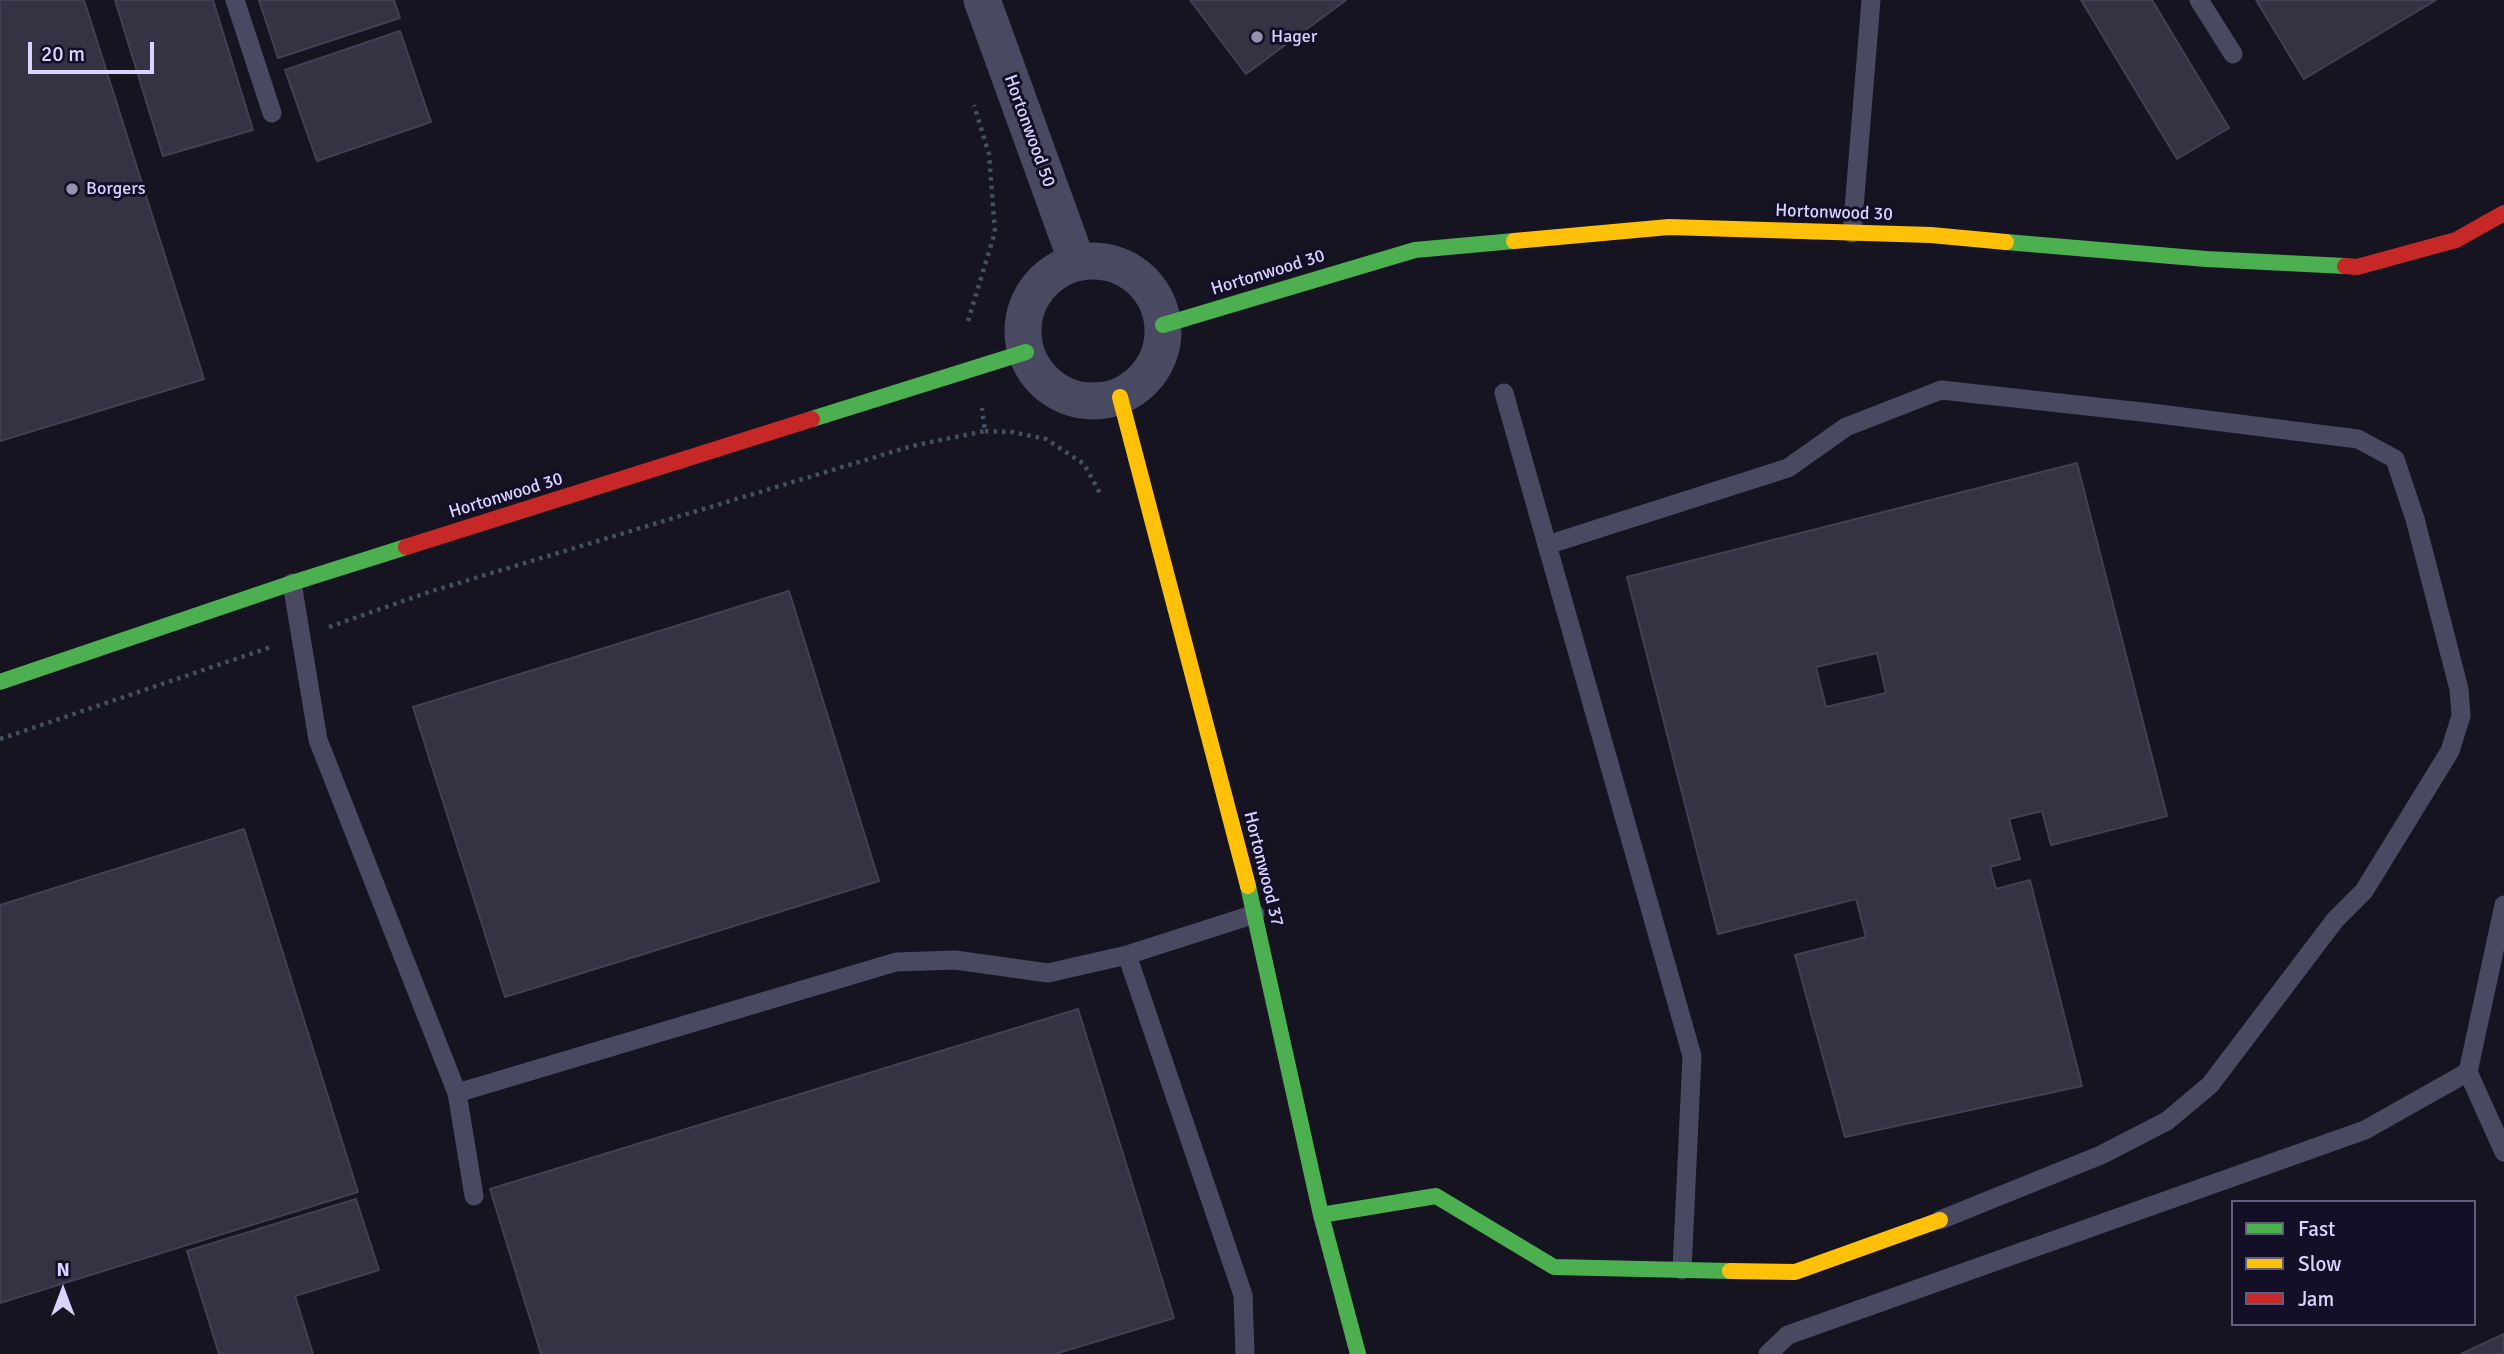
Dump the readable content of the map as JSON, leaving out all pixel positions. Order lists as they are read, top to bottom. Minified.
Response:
{"streets":{"street":["Hortonwood 50","Hortonwood 30","Hortonwood 37"]},"crossings":[["Hortonwood 50","Hortonwood 30"],["Hortonwood 50","Hortonwood 37"],["Hortonwood 30","Hortonwood 37"]],"places":["Hager","Borgers"],"legend":["Fast","Slow","Jam"],"scale_bar":"20 m","north":"top"}
